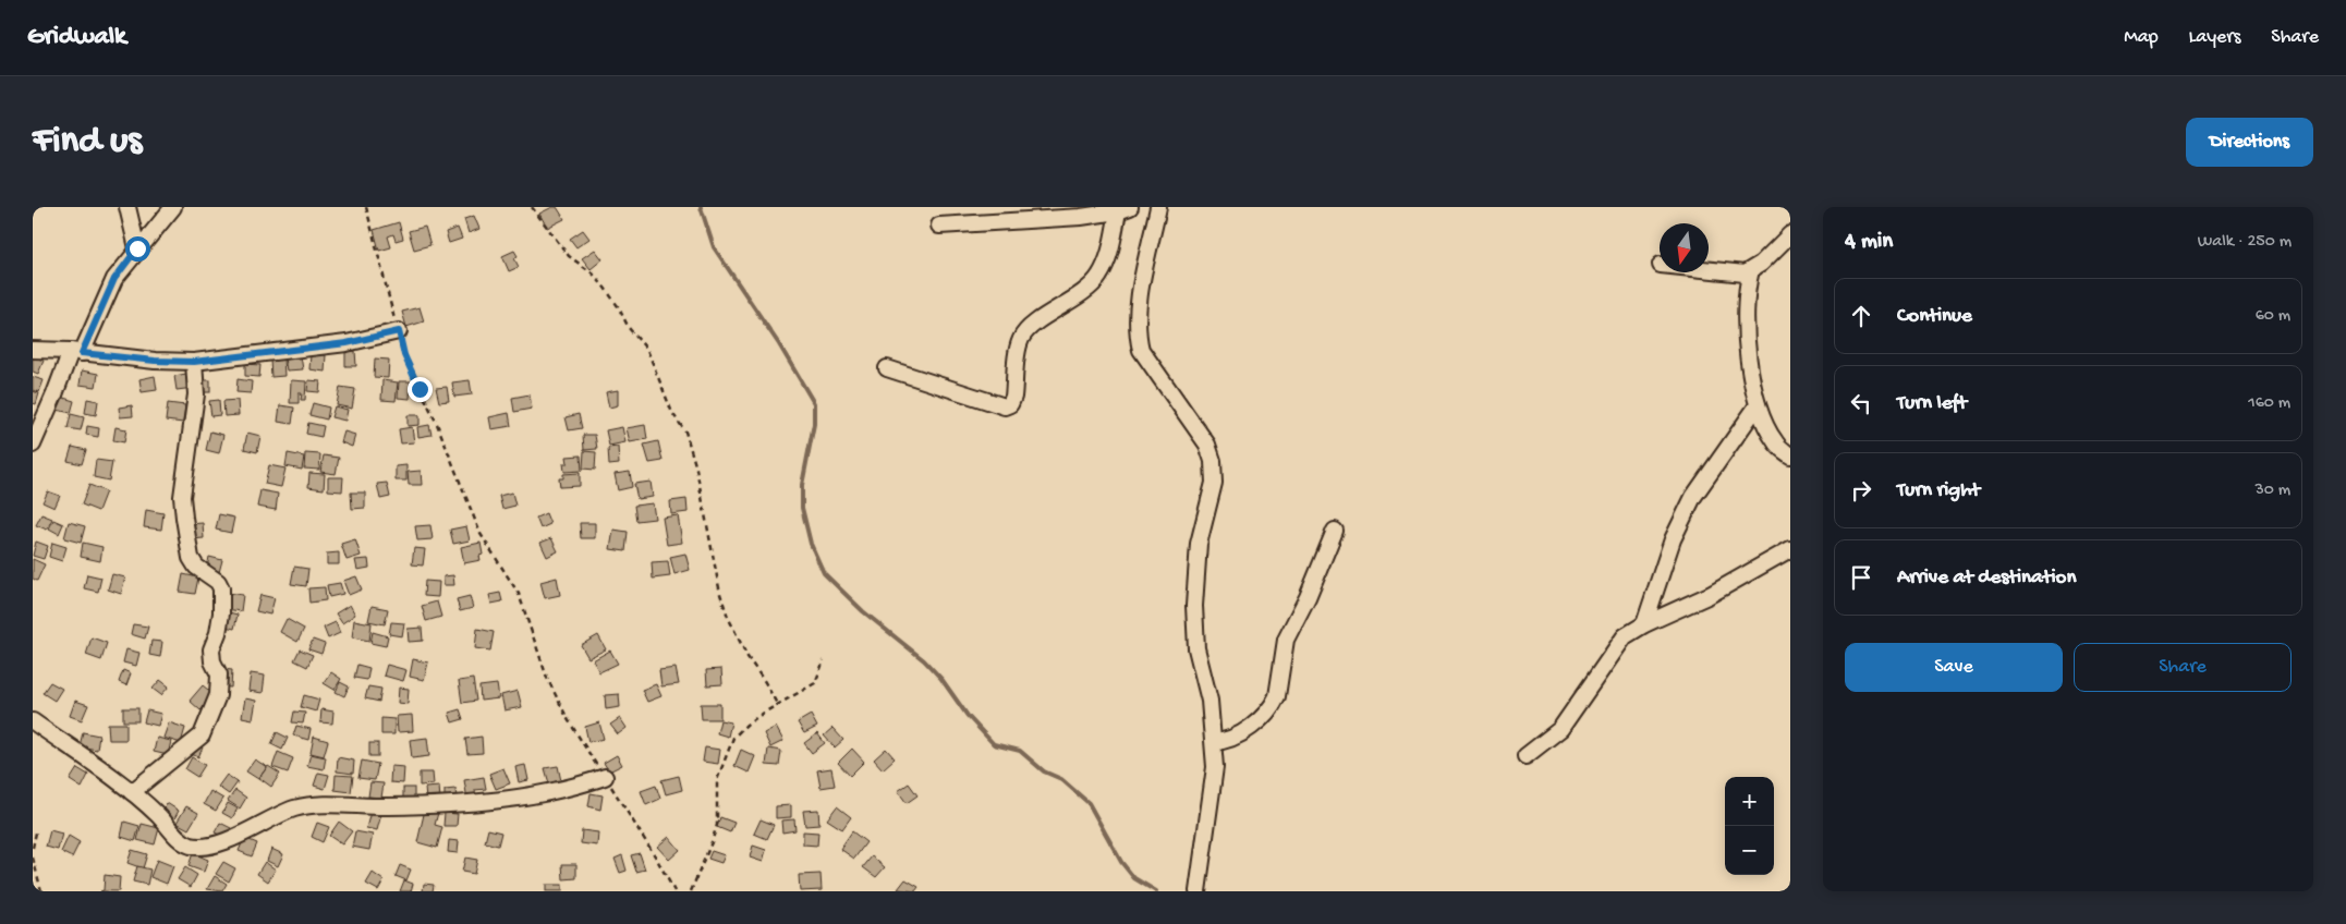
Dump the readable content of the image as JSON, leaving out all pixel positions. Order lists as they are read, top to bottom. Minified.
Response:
{"north":"bottom","page":{"header":"Gridwalk","nav":["Map","Layers","Share"],"buttons":["Directions",["Save","Share"]],"title":"Find us","heading":["4 min","Walk · 250 m"],"list":[["Continue","60 m"],["Turn left","160 m"],["Turn right","30 m"],"Arrive at destination"],"map_buttons":["+","−"]}}
